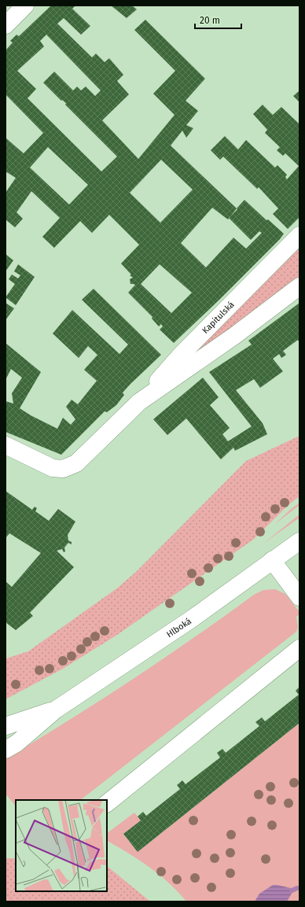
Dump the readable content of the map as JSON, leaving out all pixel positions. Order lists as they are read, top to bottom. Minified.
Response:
{"streets":{"street":["Kapitulská","Hlboká"]},"scale_bar":"20 m"}
